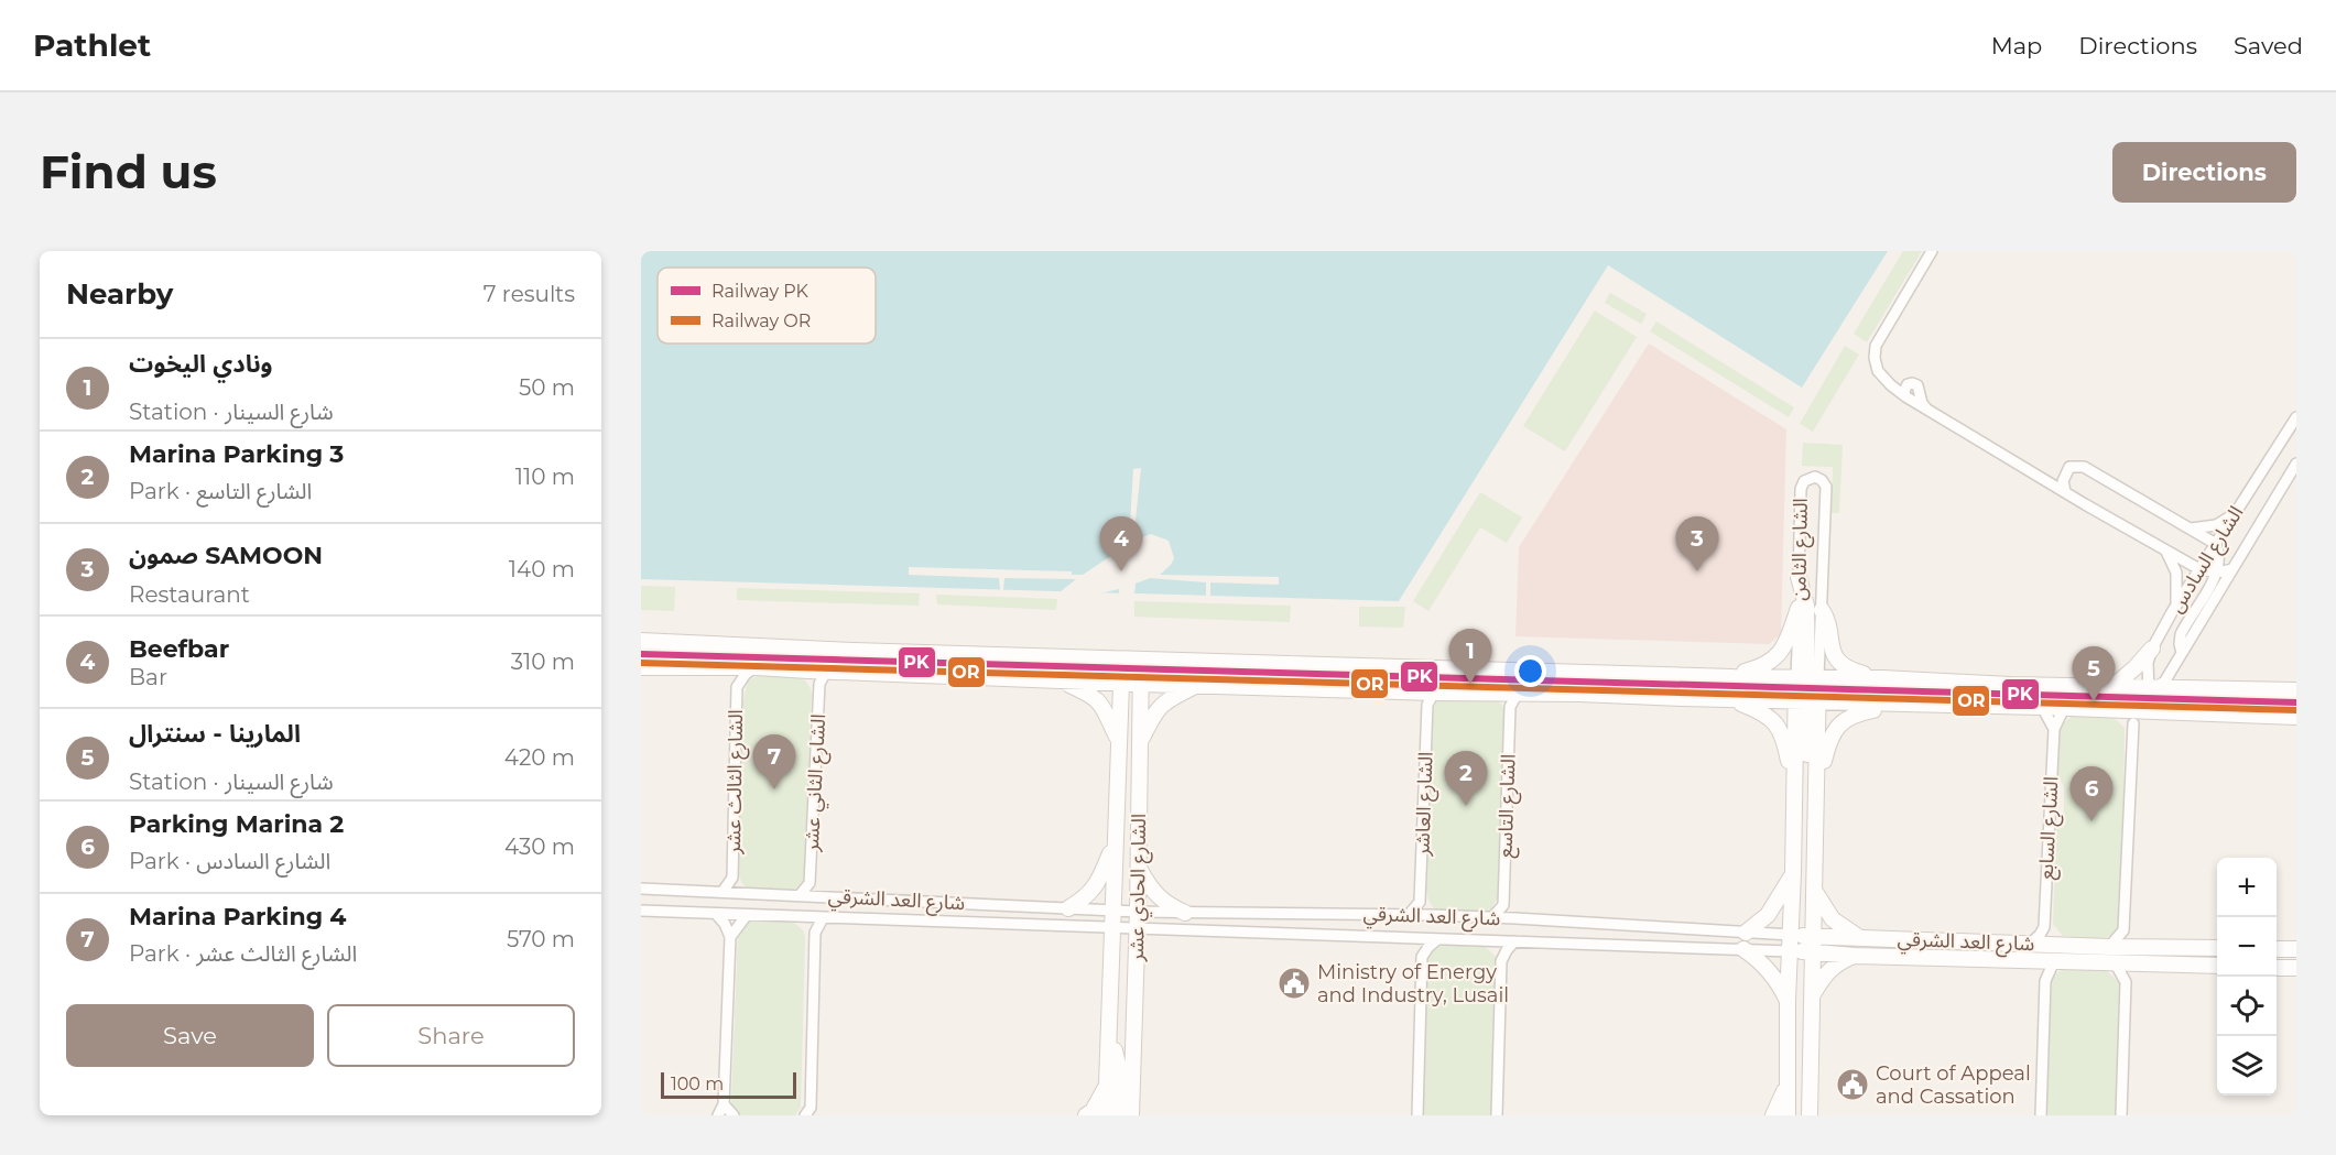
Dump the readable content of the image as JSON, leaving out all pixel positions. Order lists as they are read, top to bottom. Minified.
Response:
{"streets":{"street":["الشارع الثامن","الشارع السادس","الشارع الثالث عشر","الشارع الثاني عشر","الشارع العاشر","الشارع التاسع","الشارع السابع","الشارع الحادي عشر","شارع العد الشرقي"]},"crossings":[["الشارع الثامن","شارع العد الشرقي"],["الشارع الثالث عشر","شارع العد الشرقي"],["الشارع الحادي عشر","شارع العد الشرقي"]],"places":{"public building":["Ministry of Energy and Industry, Lusail","Court of Appeal and Cassation"]},"lines":["rail line PK","rail line OR"],"legend":["Railway PK","Railway OR"],"scale_bar":"100 m","page":{"header":"Pathlet","nav":["Map","Directions","Saved"],"buttons":["Directions",["Save","Share"]],"title":"Find us","heading":["Nearby","7 results"],"list":[{"mark":"1","name":"ونادي اليخوت","note":"Station · شارع السينار","value":"50 m"},{"mark":"2","name":"Marina Parking 3","note":"Park · الشارع التاسع","value":"110 m"},{"mark":"3","name":"صمون SAMOON","note":"Restaurant","value":"140 m"},{"mark":"4","name":"Beefbar","note":"Bar","value":"310 m"},{"mark":"5","name":"المارينا - سنترال","note":"Station · شارع السينار","value":"420 m"},{"mark":"6","name":"Parking Marina 2","note":"Park · الشارع السادس","value":"430 m"},{"mark":"7","name":"Marina Parking 4","note":"Park · الشارع الثالث عشر","value":"570 m"}],"pins":["3","4","1","5","7","2","6"],"map_buttons":["+","−"],"scale":"100 m"}}
